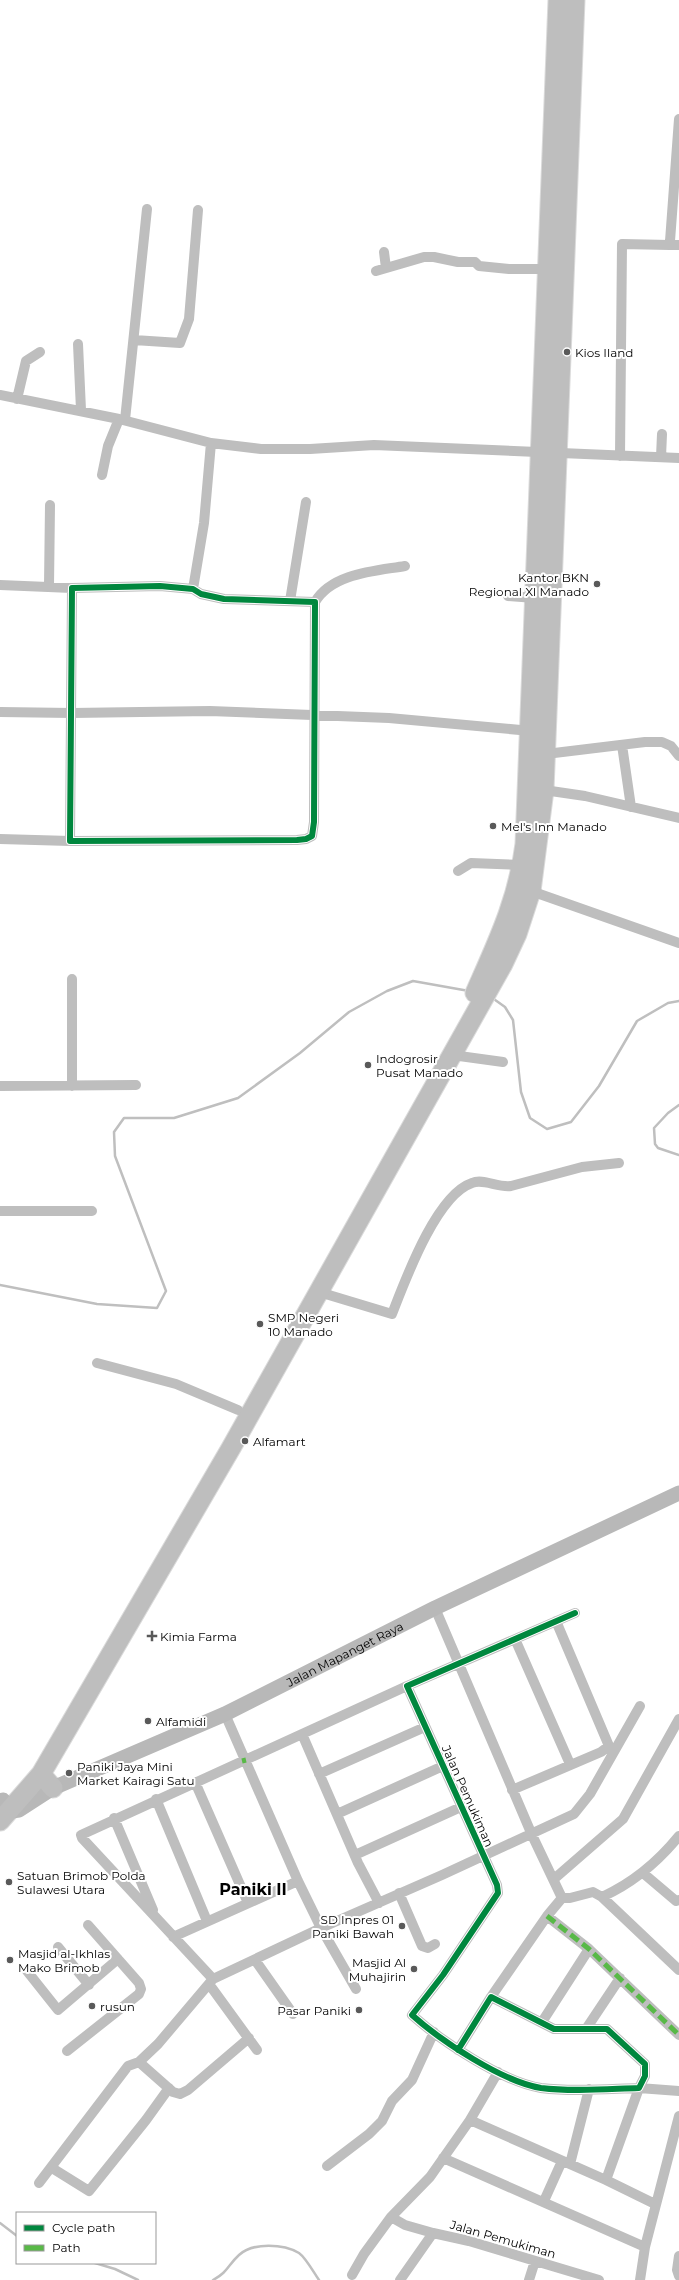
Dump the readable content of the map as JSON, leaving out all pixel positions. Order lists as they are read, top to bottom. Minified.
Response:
{"streets":{"street":["Jalan Mapanget Raya","Jalan Pemukiman"]},"districts":["Paniki II"],"places":{"other":["Kios Iland","Kantor BKN Regional XI Manado","Mel's Inn Manado","Indogrosir Pusat Manado","SMP Negeri 10 Manado","Alfamart","Alfamidi","Paniki Jaya Mini Market Kairagi Satu","Satuan Brimob Polda Sulawesi Utara","SD Inpres 01 Paniki Bawah","Masjid al-Ikhlas Mako Brimob","Masjid Al Muhajirin","rusun","Pasar Paniki"],"health":["Kimia Farma"]},"legend":["Cycle path","Path"]}
